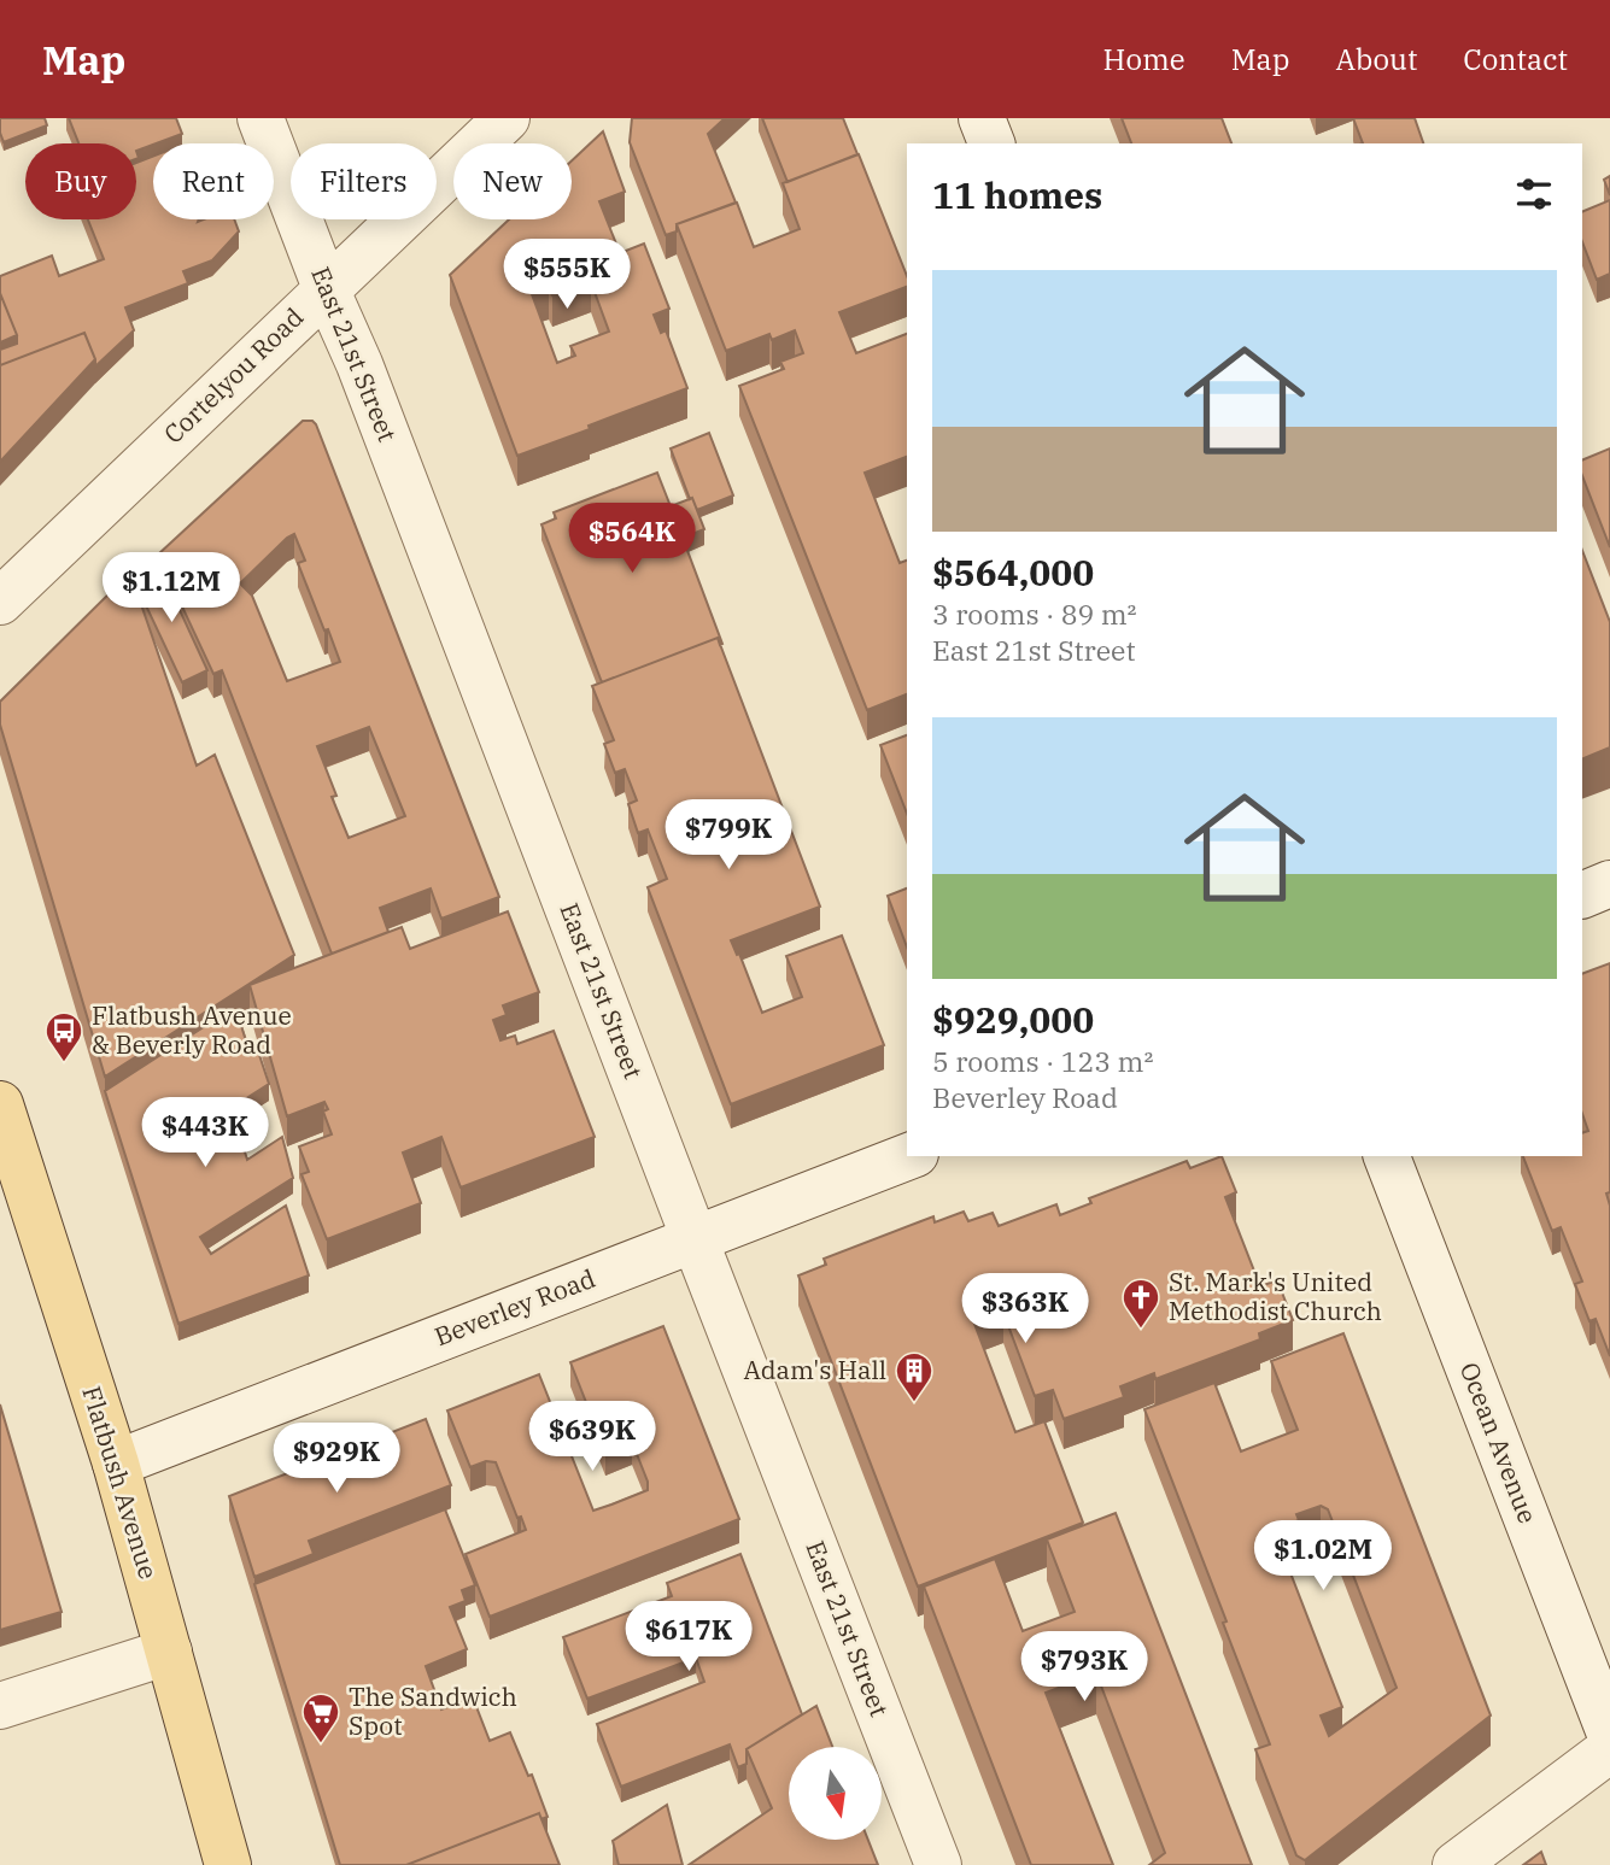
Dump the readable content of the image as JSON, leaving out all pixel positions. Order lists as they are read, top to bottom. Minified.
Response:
{"streets":{"main road":["Flatbush Avenue"],"street":["East 21st Street","Cortelyou Road","Beverley Road","Ocean Avenue"]},"crossings":[["East 21st Street","Cortelyou Road"],["East 21st Street","Beverley Road"],["Beverley Road","Flatbush Avenue"]],"places":{"bus stop":["Flatbush Avenue & Beverly Road"],"church":["St. Mark's United Methodist Church"],"building":["Adam's Hall"],"supermarket":["The Sandwich Spot"]},"north":"bottom","page":{"header":"Map","nav":["Home","Map","About","Contact"],"chip":["Buy","Rent","Filters","New"],"heading":"11 homes","price":["$555K","$564K","$1.12M","$799K","$443K","$363K","$639K","$929K","$1.02M","$617K","$793K"],"list":[{"name":"$564,000","note":"3 rooms · 89 m² · East 21st Street"},{"name":"$929,000","note":"5 rooms · 123 m² · Beverley Road"}]}}
